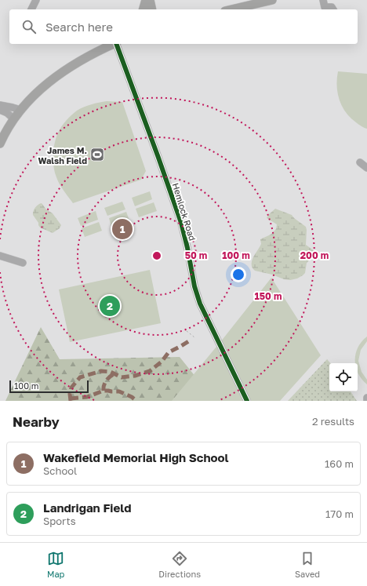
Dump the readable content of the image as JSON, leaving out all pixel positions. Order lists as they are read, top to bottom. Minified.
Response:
{"streets":{"street":["Hemlock Road"]},"places":{"sports":["James M. Walsh Field"]},"scale_bar":"100 m","page":{"search":"Search here","pins":["1","2"],"scale":"100 m","heading":["Nearby","2 results"],"list":[{"mark":"1","name":"Wakefield Memorial High School","note":"School","value":"160 m"},{"mark":"2","name":"Landrigan Field","note":"Sports","value":"170 m"}],"nav":["Map","Directions","Saved"]},"rings":["50 m","100 m","200 m","150 m"]}
